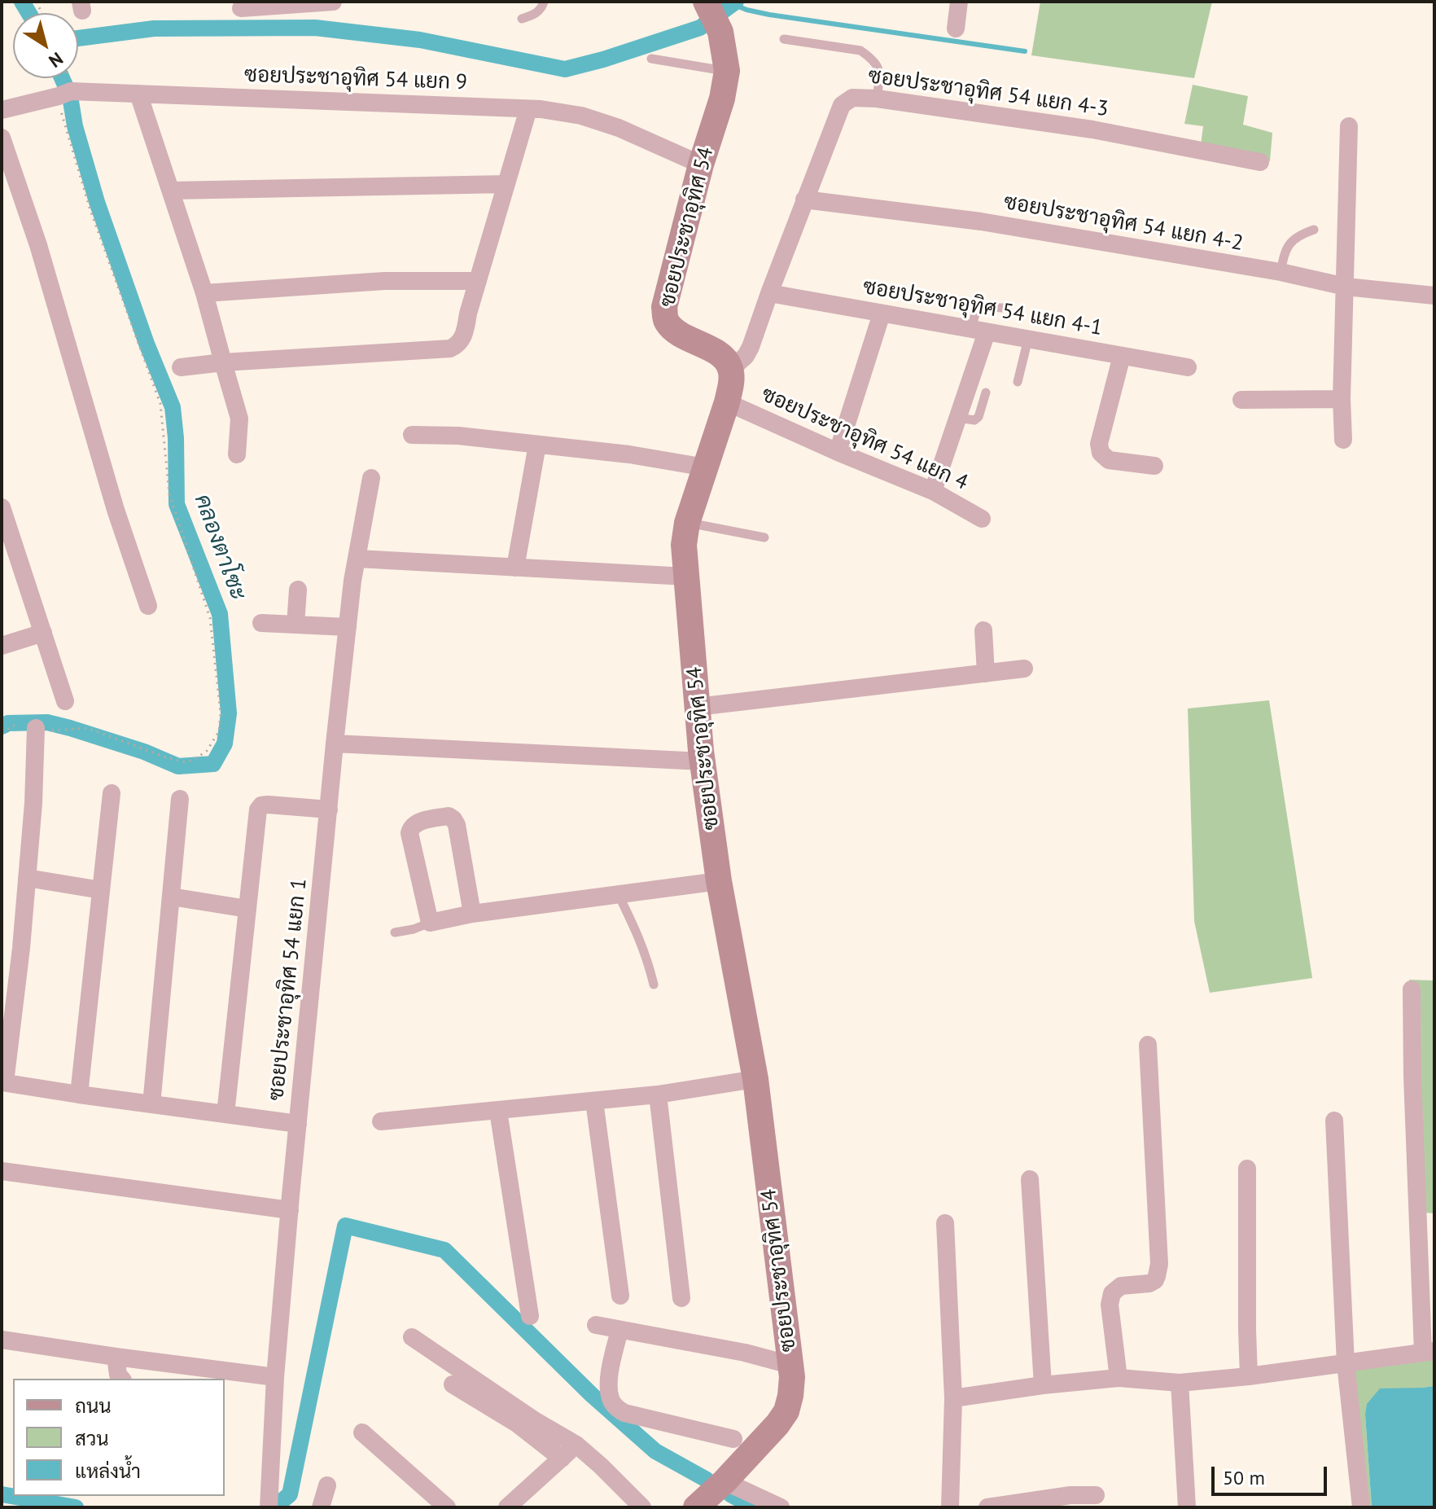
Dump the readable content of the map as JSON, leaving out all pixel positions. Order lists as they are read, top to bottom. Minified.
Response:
{"streets":{"street":["ซอยประชาอุทิศ 54 แยก 9","ซอยประชาอุทิศ 54 แยก 4-3","ซอยประชาอุทิศ 54 แยก 4-2","ซอยประชาอุทิศ 54","ซอยประชาอุทิศ 54 แยก 4-1","ซอยประชาอุทิศ 54 แยก 4","ซอยประชาอุทิศ 54 แยก 1"]},"crossings":[["ซอยประชาอุทิศ 54 แยก 9","ซอยประชาอุทิศ 54"],["ซอยประชาอุทิศ 54 แยก 4-3","ซอยประชาอุทิศ 54 แยก 4-2"],["ซอยประชาอุทิศ 54 แยก 4-3","ซอยประชาอุทิศ 54"],["ซอยประชาอุทิศ 54 แยก 4-3","ซอยประชาอุทิศ 54 แยก 4-1"],["ซอยประชาอุทิศ 54","ซอยประชาอุทิศ 54 แยก 4"]],"water":["คลองตาโซะ"],"legend":["ถนน","สวน","แหล่งน้ำ"],"scale_bar":"50 m","north":"bottom right"}
